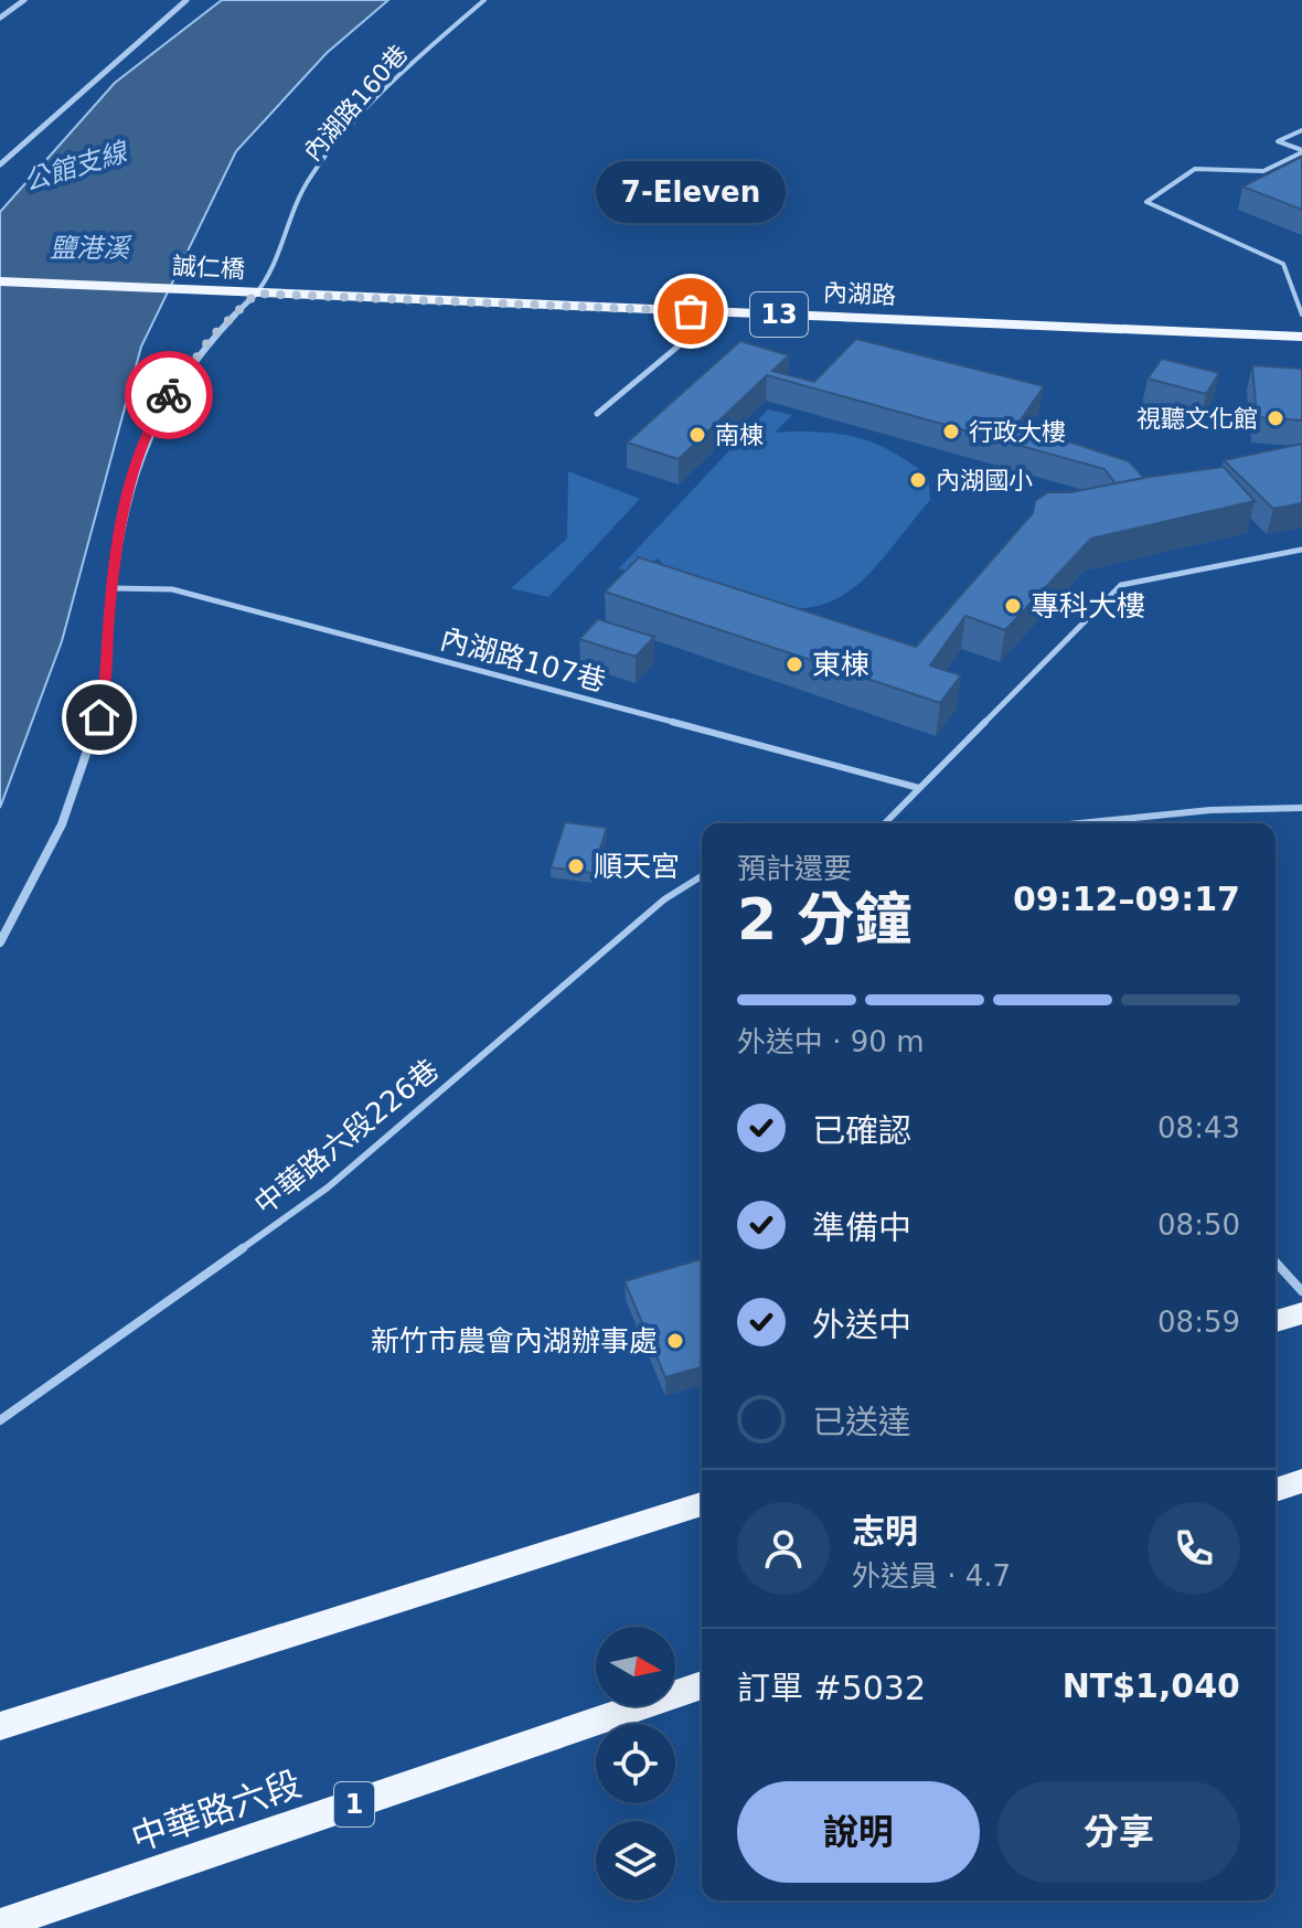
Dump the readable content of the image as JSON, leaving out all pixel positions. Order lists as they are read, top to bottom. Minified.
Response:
{"streets":{"main road":["誠仁橋","內湖路","13","1","中華路六段"],"lane":["內湖路160巷","內湖路107巷","中華路六段226巷"]},"crossings":[["內湖路160巷","誠仁橋"],["內湖路160巷","內湖路"],["誠仁橋","內湖路"]],"water":["公館支線","鹽港溪"],"places":["7-Eleven","視聽文化館","行政大樓","南棟","內湖國小","專科大樓","東棟","順天宮","新竹市農會內湖辦事處"],"north":"right","page":{"bubble":"7-Eleven","heading":["2 分鐘","預計還要","09:12–09:17"],"panel":["志明","外送員 · 4.7","訂單 #5032","NT$1,040"],"bar":"外送中 · 90 m","list":[["已確認","08:43"],["準備中","08:50"],["外送中","08:59"],"已送達"],"buttons":["說明","分享"]}}
